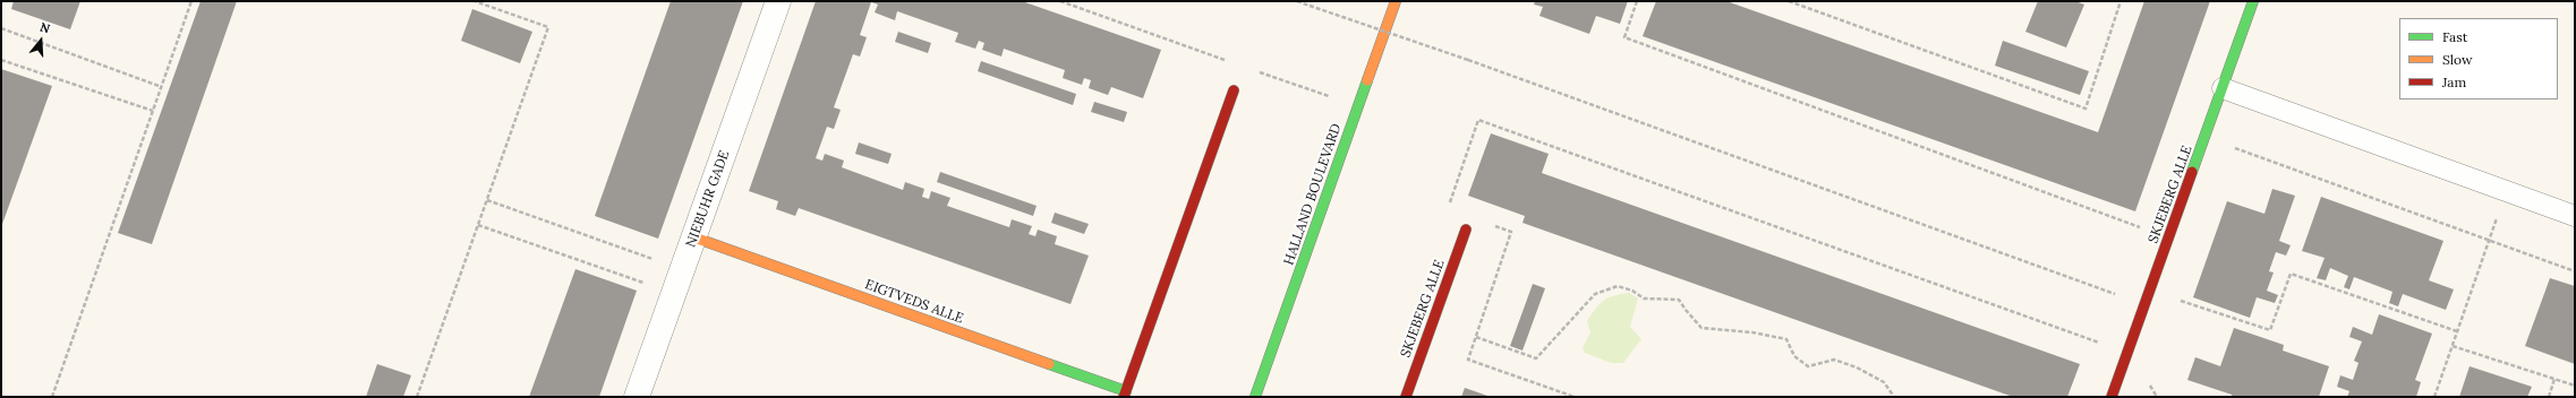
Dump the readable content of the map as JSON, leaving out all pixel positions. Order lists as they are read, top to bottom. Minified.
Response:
{"streets":{"street":["HALLAND BOULEVARD","SKJEBERG ALLE","NIEBUHR GADE","EIGTVEDS ALLE"]},"crossings":[["NIEBUHR GADE","EIGTVEDS ALLE"]],"legend":["Fast","Slow","Jam"],"north":"top"}
